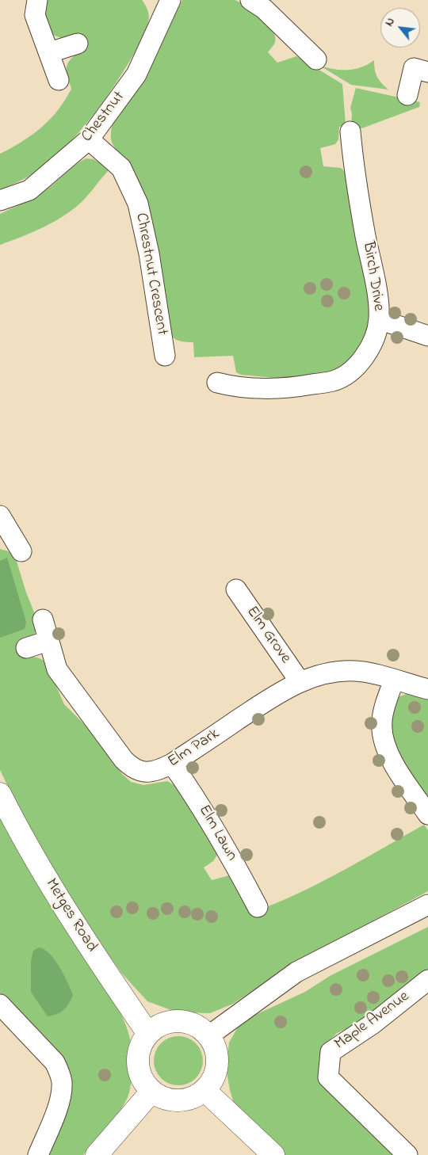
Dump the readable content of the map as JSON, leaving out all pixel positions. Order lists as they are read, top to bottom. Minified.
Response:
{"streets":{"street":["Chestnut","Chrestnut Crescent","Birch Drive","Elm Grove","Elm Park","Elm Lawn","Metges Road","Maple Avenue"]},"crossings":[["Chestnut","Chrestnut Crescent"],["Elm Grove","Elm Park"],["Elm Park","Elm Lawn"]],"north":"top left"}
